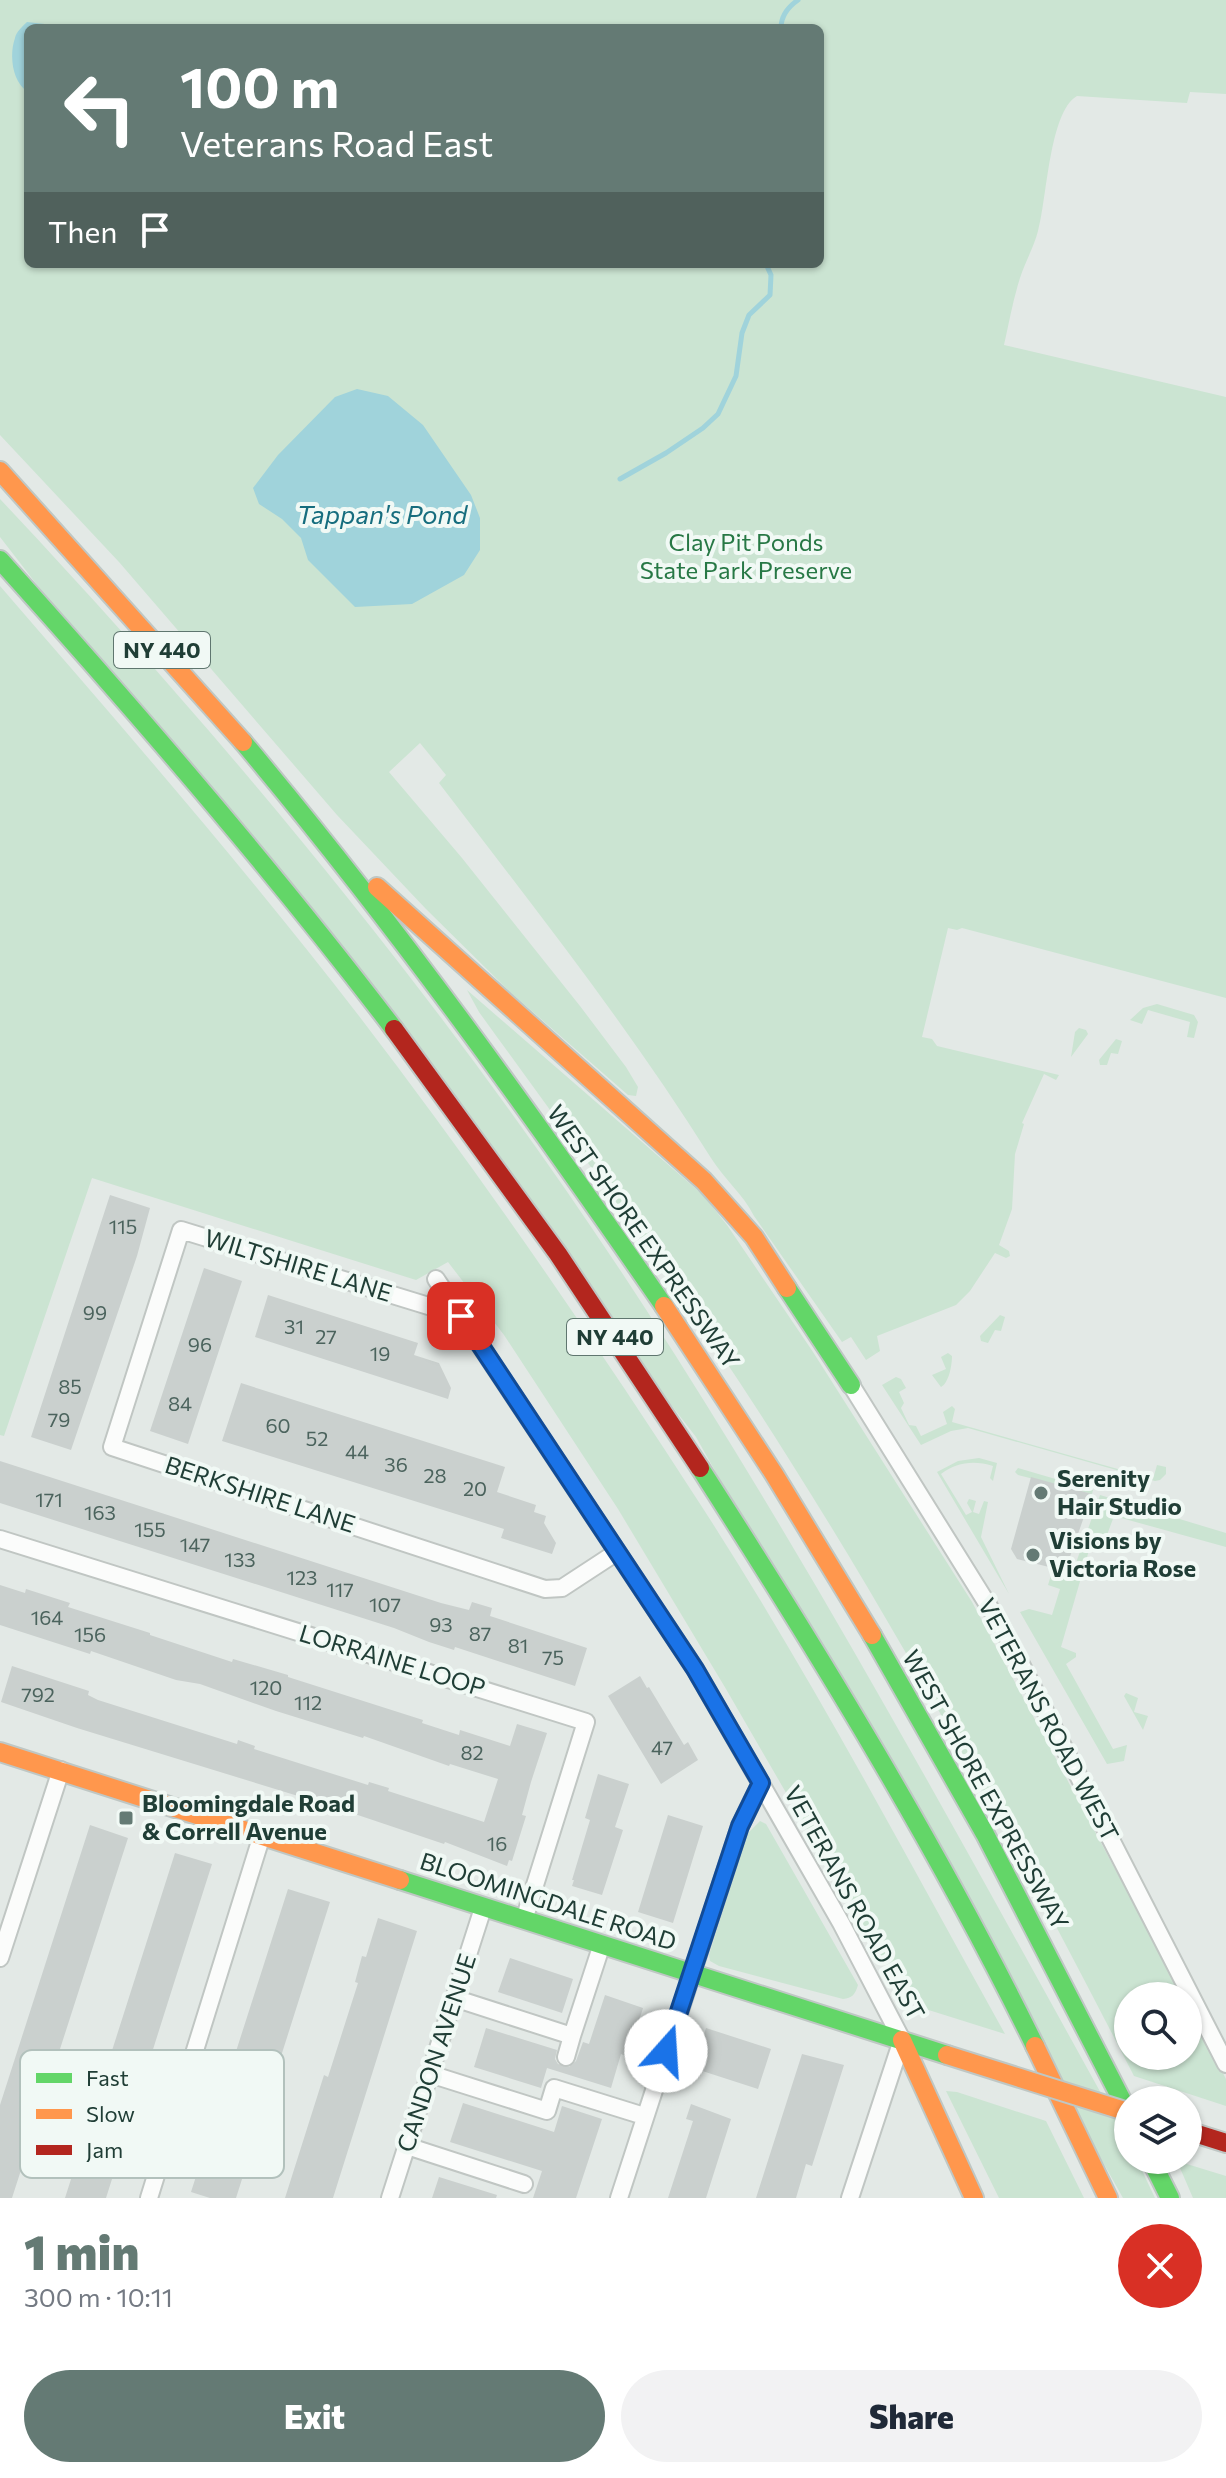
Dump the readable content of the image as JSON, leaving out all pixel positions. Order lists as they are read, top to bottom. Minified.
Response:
{"streets":{"main road":["NY 440","WEST SHORE EXPRESSWAY","BLOOMINGDALE ROAD","VETERANS ROAD EAST"],"street":["WILTSHIRE LANE","BERKSHIRE LANE","LORRAINE LOOP","VETERANS ROAD WEST","CANDON AVENUE"]},"crossings":[["WILTSHIRE LANE","BERKSHIRE LANE"],["WILTSHIRE LANE","VETERANS ROAD EAST"],["BERKSHIRE LANE","VETERANS ROAD EAST"],["LORRAINE LOOP","BLOOMINGDALE ROAD"],["BLOOMINGDALE ROAD","VETERANS ROAD EAST"],["BLOOMINGDALE ROAD","CANDON AVENUE"]],"water":["Tappan's Pond"],"parks":["Clay Pit Ponds State Park Preserve"],"places":{"other":["Serenity Hair Studio","Visions by Victoria Rose"],"transit":["Bloomingdale Road & Correll Avenue"]},"house_numbers":["115","99","31","27","96","19","85","84","79","60","52","44","36","28","20","171","163","155","147","133","123","117","107","164","93","87","156","81","75","120","792","112","47","82","16"],"legend":["Fast","Slow","Jam"],"page":{"turn":["100 m","Veterans Road East"],"then":"Then","heading":["1 min","300 m · 10:11"],"buttons":["Exit","Share"]}}
